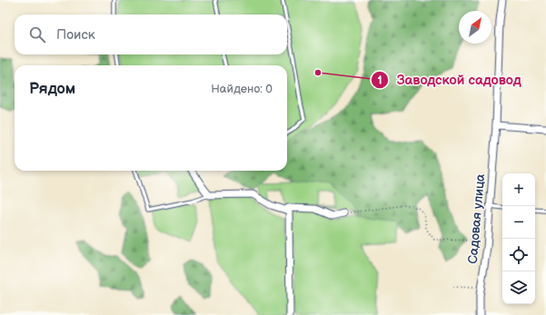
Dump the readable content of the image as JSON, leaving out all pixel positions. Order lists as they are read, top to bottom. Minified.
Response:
{"streets":{"street":["Садовая улица"]},"places":["Заводской садовод"],"north":"top right","page":{"search":"Поиск","heading":["Рядом","Найдено: 0"],"map_buttons":["+","−"]}}
